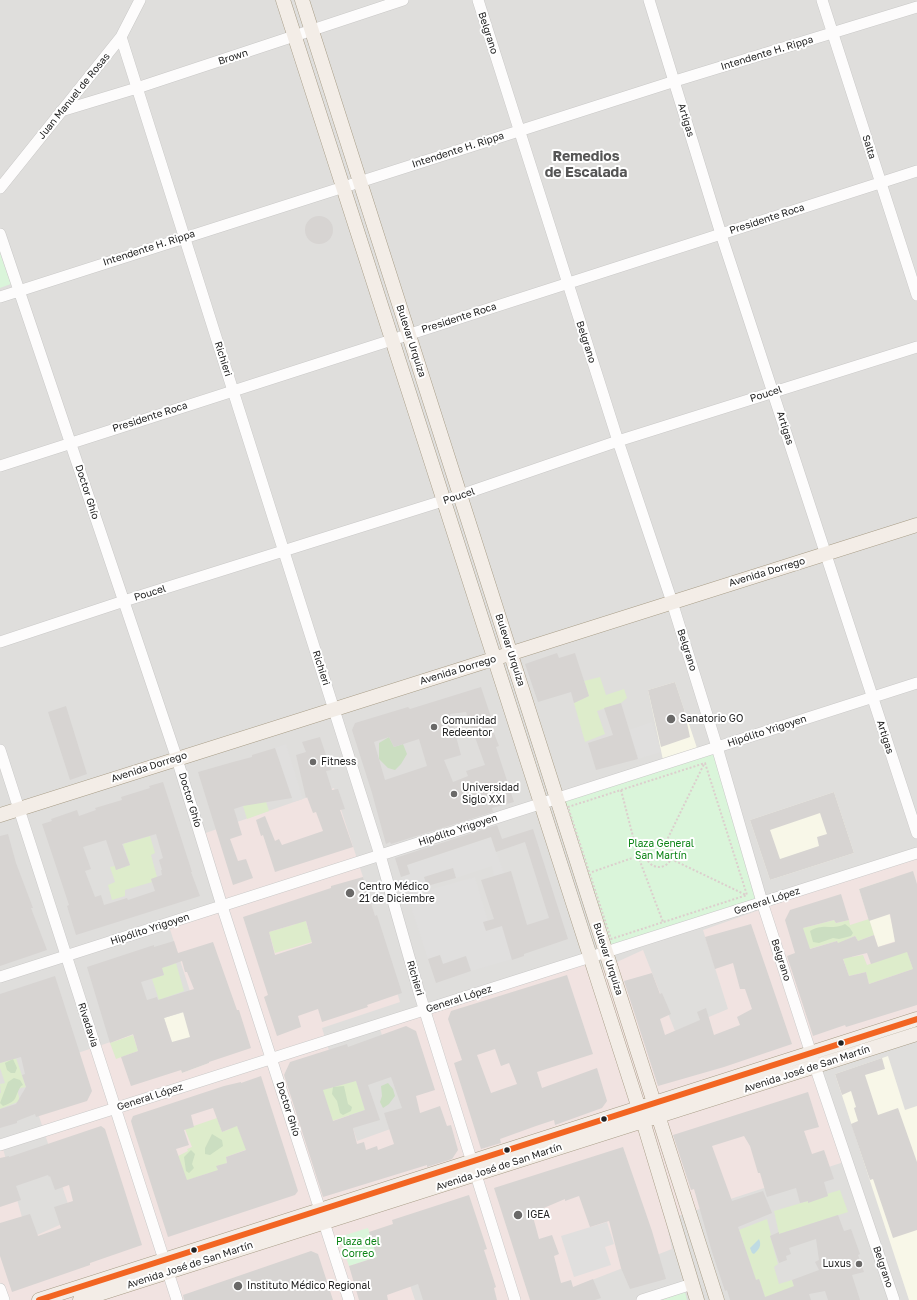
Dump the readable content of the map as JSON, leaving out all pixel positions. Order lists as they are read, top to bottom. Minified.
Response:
{"streets":{"main road":["Bulevar Urquiza","Avenida Dorrego","Avenida José de San Martín"],"street":["Belgrano","Intendente H. Rippa","Brown","Juan Manuel de Rosas","Artigas","Salta","Presidente Roca","Richieri","Poucel","Doctor Ghío","Hipólito Yrigoyen","General López","Rivadavia"]},"crossings":[["Belgrano","Intendente H. Rippa"],["Belgrano","Presidente Roca"],["Belgrano","Poucel"],["Belgrano","Avenida Dorrego"],["Belgrano","Hipólito Yrigoyen"],["Belgrano","General López"],["Belgrano","Avenida José de San Martín"],["Intendente H. Rippa","Artigas"],["Intendente H. Rippa","Salta"],["Intendente H. Rippa","Bulevar Urquiza"],["Intendente H. Rippa","Richieri"],["Intendente H. Rippa","Doctor Ghío"],["Brown","Juan Manuel de Rosas"],["Brown","Bulevar Urquiza"],["Brown","Richieri"],["Juan Manuel de Rosas","Richieri"],["Artigas","Presidente Roca"],["Artigas","Poucel"],["Artigas","Avenida Dorrego"],["Artigas","Hipólito Yrigoyen"],["Salta","Presidente Roca"],["Presidente Roca","Bulevar Urquiza"],["Presidente Roca","Richieri"],["Presidente Roca","Doctor Ghío"],["Bulevar Urquiza","Poucel"],["Bulevar Urquiza","Avenida Dorrego"],["Bulevar Urquiza","Hipólito Yrigoyen"],["Bulevar Urquiza","General López"],["Bulevar Urquiza","Avenida José de San Martín"],["Richieri","Poucel"],["Richieri","Avenida Dorrego"],["Richieri","Hipólito Yrigoyen"],["Richieri","General López"],["Richieri","Avenida José de San Martín"],["Poucel","Doctor Ghío"],["Doctor Ghío","Avenida Dorrego"],["Doctor Ghío","Hipólito Yrigoyen"],["Doctor Ghío","General López"],["Doctor Ghío","Avenida José de San Martín"],["Avenida Dorrego","Rivadavia"],["Hipólito Yrigoyen","Rivadavia"],["General López","Rivadavia"],["Rivadavia","Avenida José de San Martín"]],"districts":["Remedios de Escalada"],"parks":["Plaza General San Martín","Plaza del Correo"],"places":["Sanatorio GO","Comunidad Redeentor","Fitness","Universidad Siglo XXI","Centro Médico 21 de Diciembre","IGEA","Luxus","Instituto Médico Regional"]}
